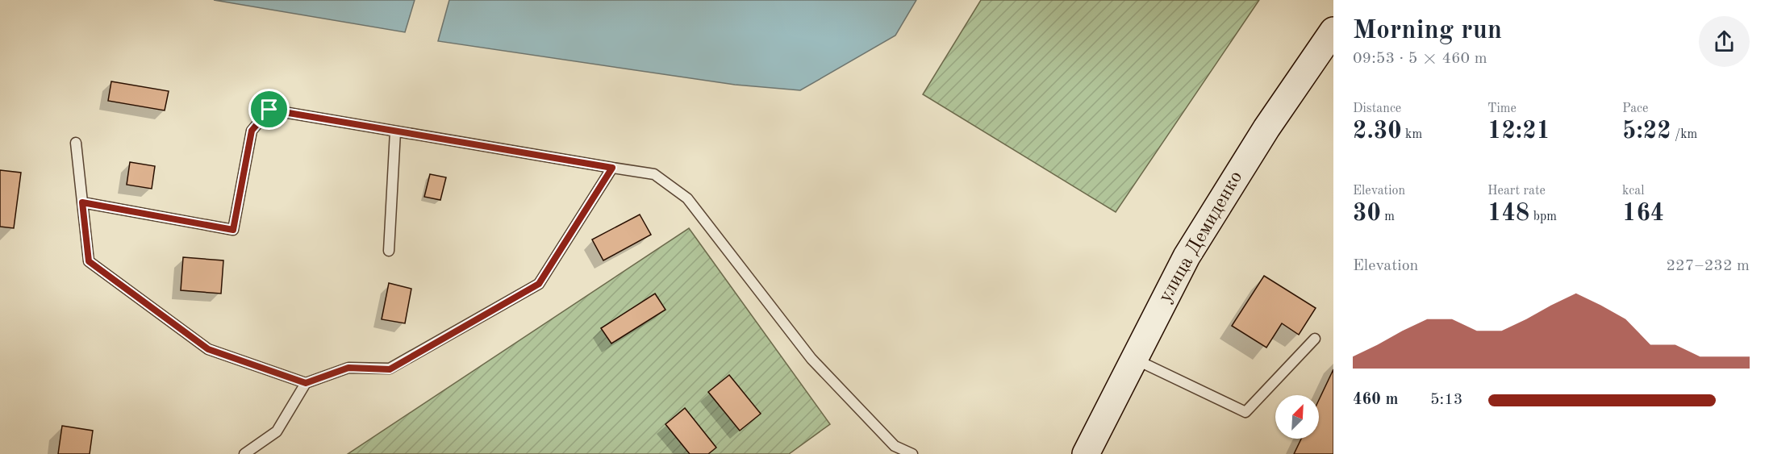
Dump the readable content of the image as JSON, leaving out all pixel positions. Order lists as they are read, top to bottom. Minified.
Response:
{"streets":{"main road":["улица Демиденко"]},"north":"top right","page":{"heading":["Morning run","09:53 · 5 × 460 m"],"stats":[["Distance","2.30 km"],["Time","12:21"],["Pace","5:22 /km"],["Elevation","30 m"],["Heart rate","148 bpm"],["kcal","164"]],"chart":["Elevation","227–232 m"],"list":[{"name":"460 m","note":"5:13"}]}}
